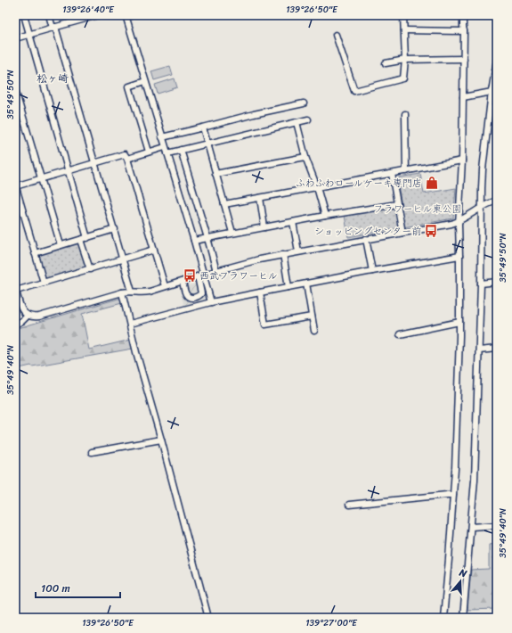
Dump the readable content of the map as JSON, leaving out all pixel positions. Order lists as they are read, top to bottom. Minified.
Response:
{"districts":["松ヶ崎"],"parks":["フラワーヒル東公園"],"places":{"shop":["ふわふわロールケーキ専門店"],"bus stop":["ショッピングセンター前","西武フラワーヒル"]},"scale_bar":"100 m","north":"top","coordinates":["139°26'40\"E","139°26'50\"E","35°49'50\"N","35°49'40\"N","139°27'00\"E"]}
